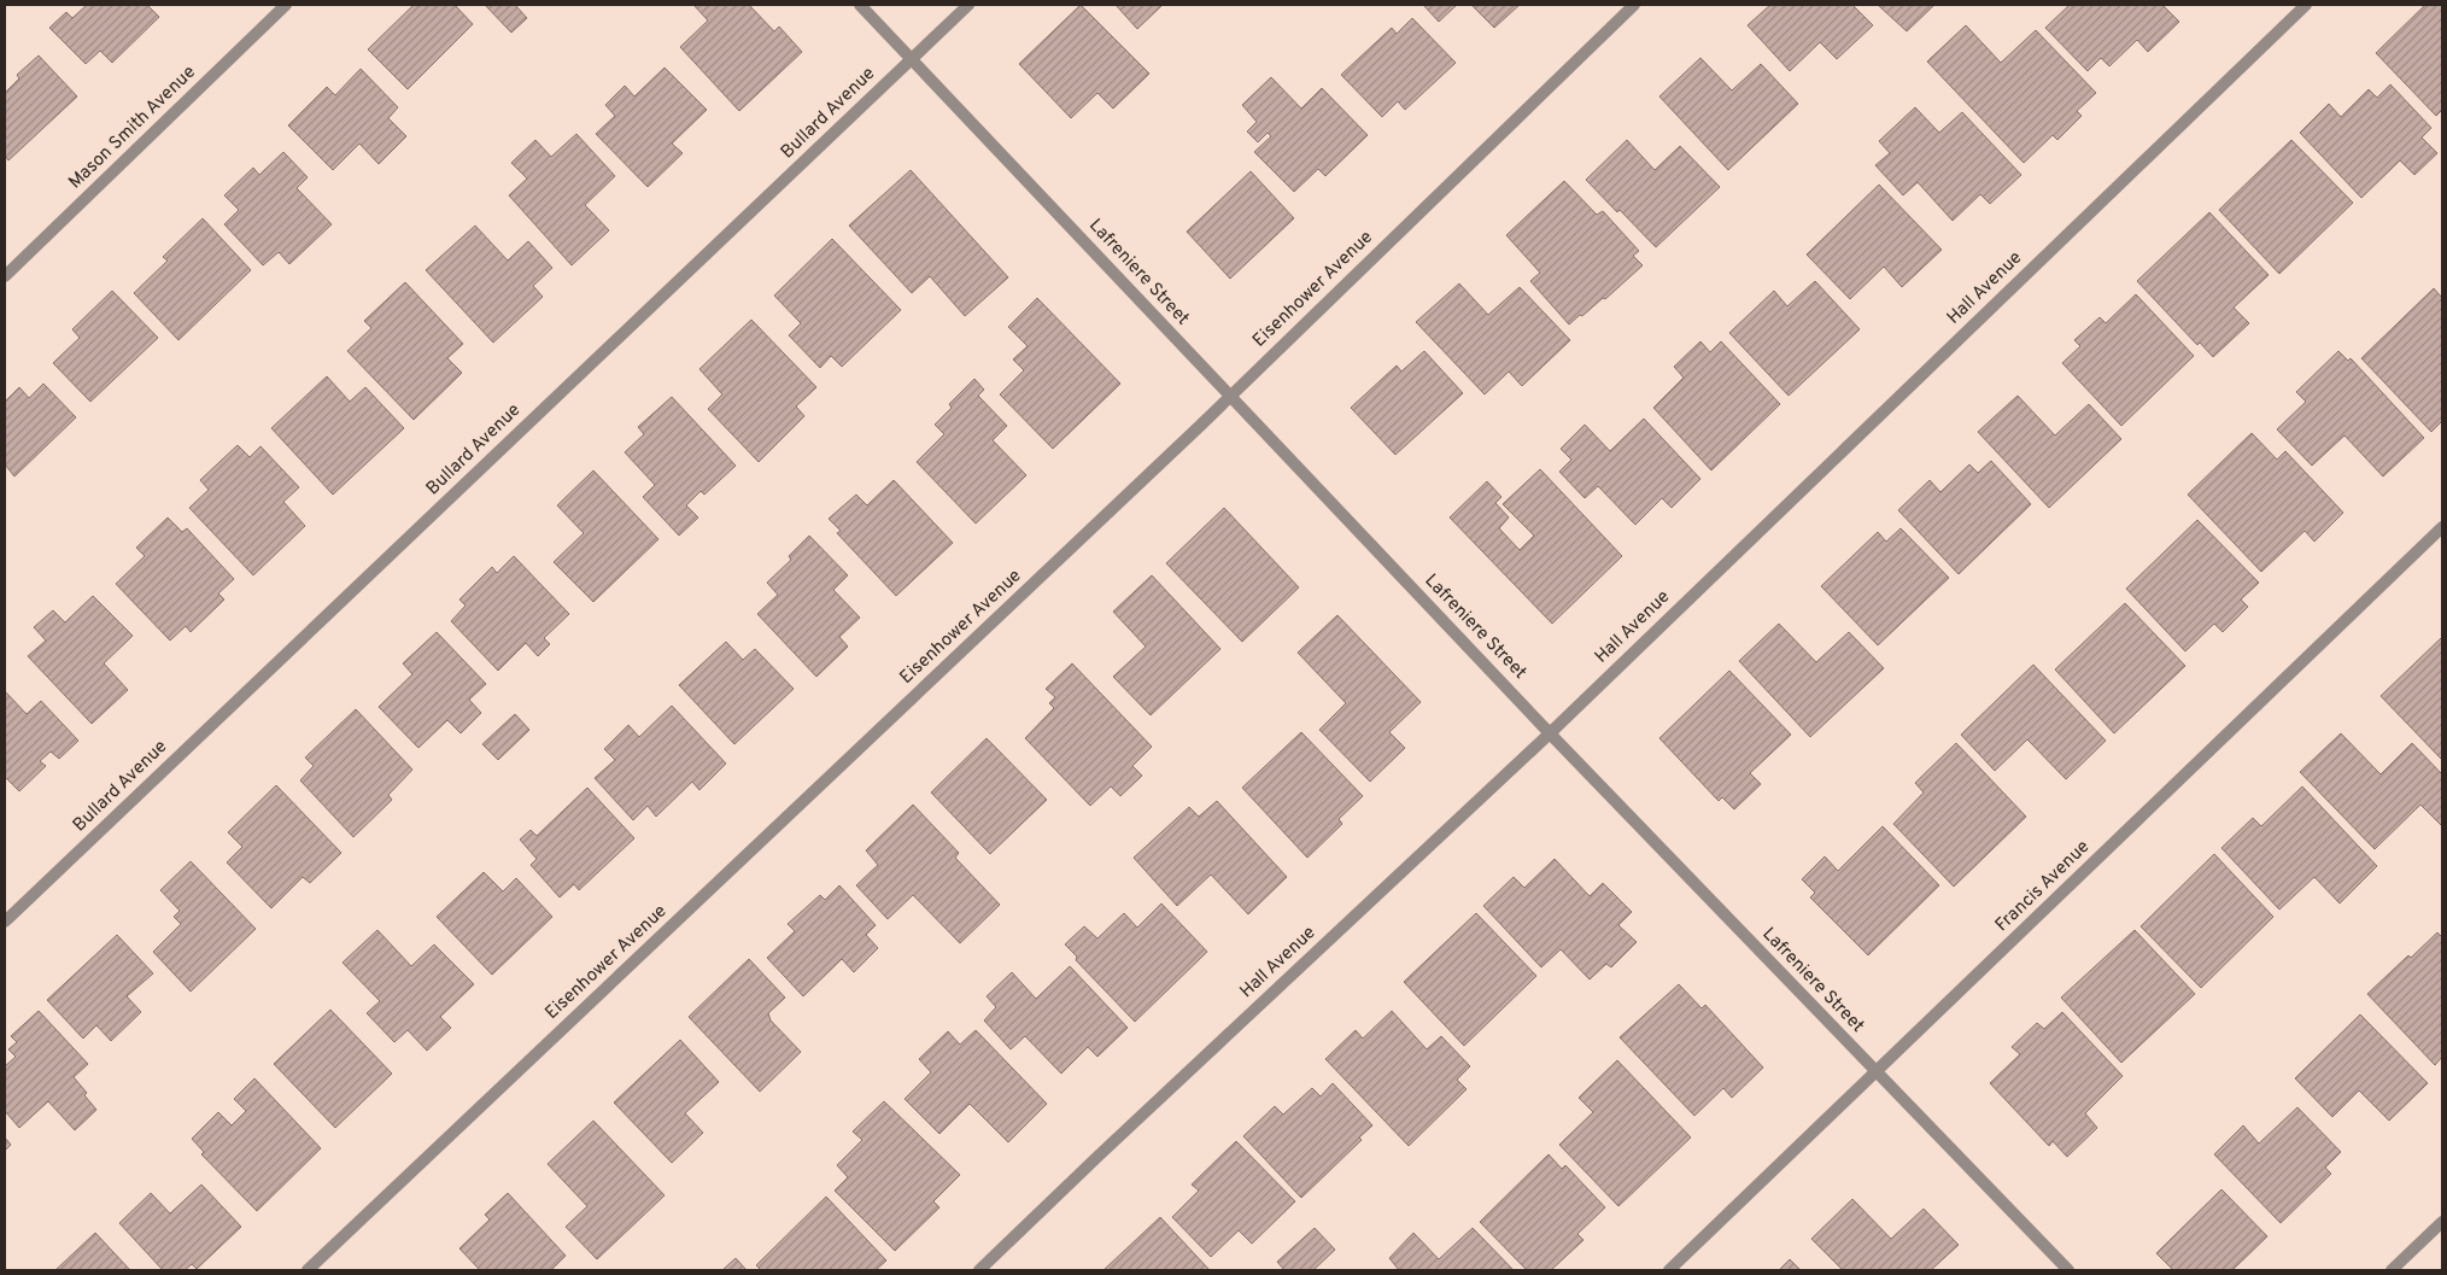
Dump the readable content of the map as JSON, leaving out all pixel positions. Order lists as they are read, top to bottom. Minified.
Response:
{"streets":{"street":["Bullard Avenue","Mason Smith Avenue","Lafreniere Street","Hall Avenue","Eisenhower Avenue","Francis Avenue"]},"crossings":[["Bullard Avenue","Lafreniere Street"],["Lafreniere Street","Hall Avenue"],["Lafreniere Street","Eisenhower Avenue"],["Lafreniere Street","Francis Avenue"]]}
